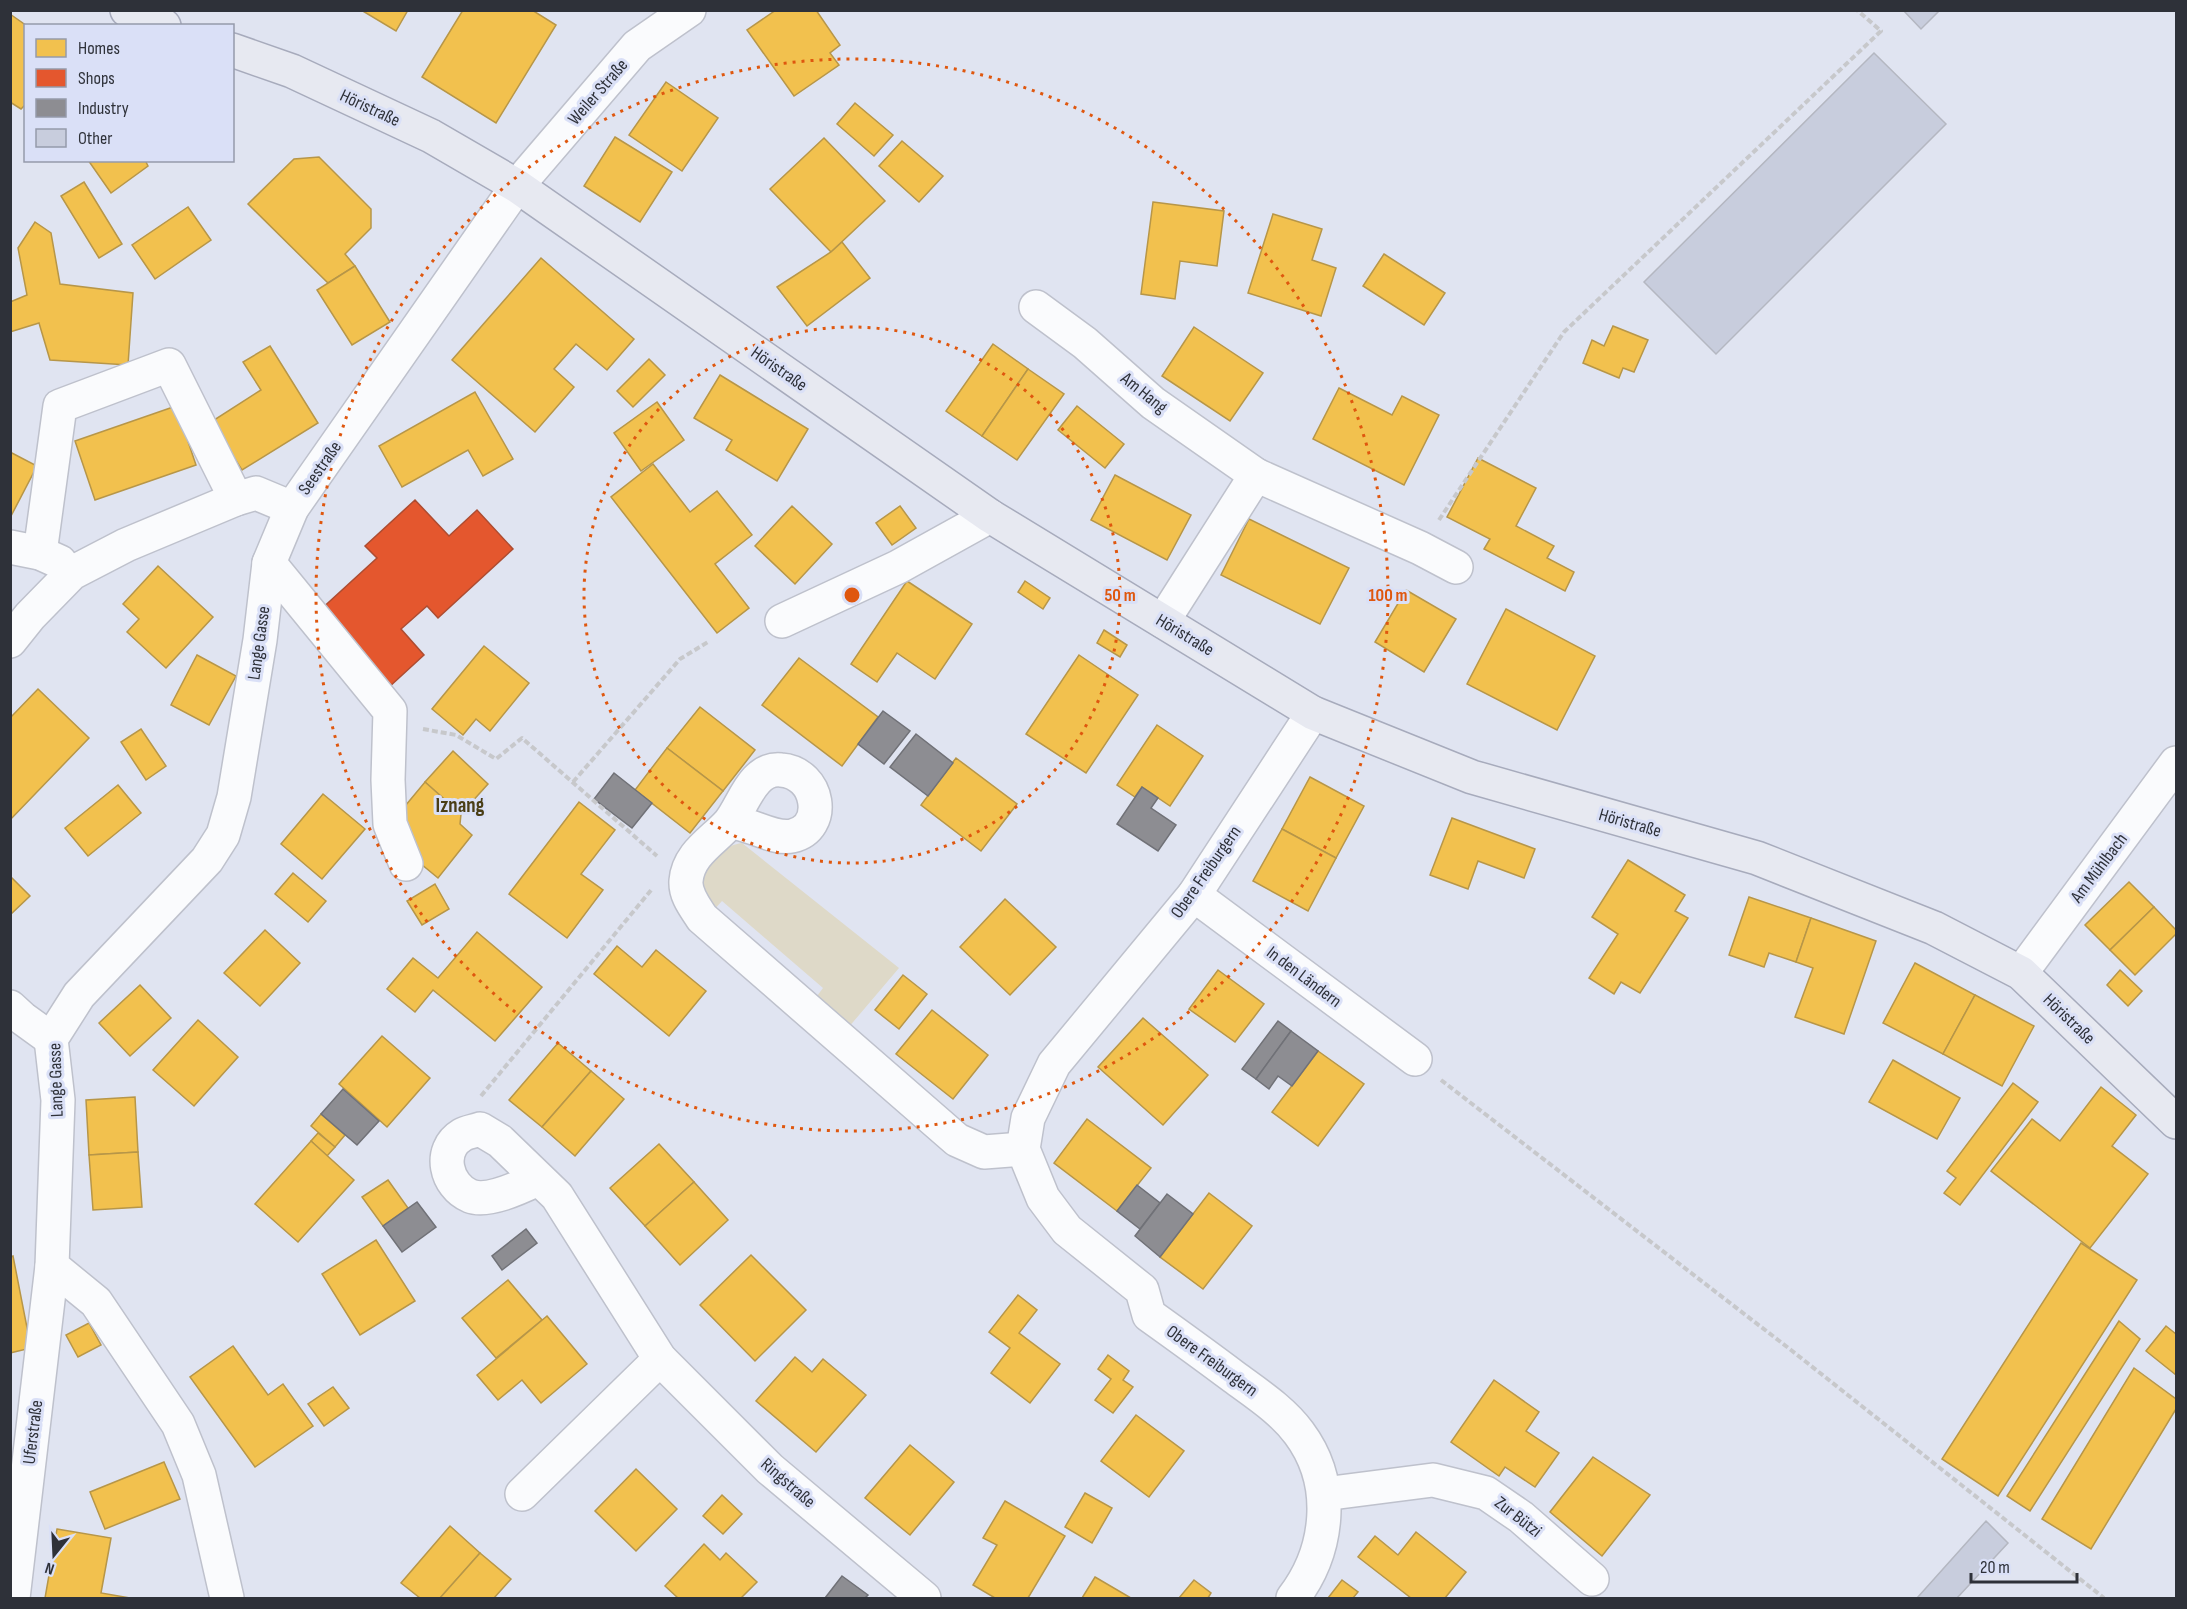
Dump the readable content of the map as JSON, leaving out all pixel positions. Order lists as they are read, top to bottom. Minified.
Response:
{"streets":{"main road":["Höristraße"],"street":["Weiler Straße","Am Hang","Seestraße","Lange Gasse","Am Mühlbach","Obere Freiburgern","In den Ländern","Uferstraße","Ringstraße","Zur Bützi"]},"crossings":[["Weiler Straße","Höristraße"],["Weiler Straße","Seestraße"],["Höristraße","Seestraße"],["Höristraße","Am Mühlbach"],["Höristraße","Obere Freiburgern"],["Seestraße","Lange Gasse"],["Lange Gasse","Uferstraße"],["Obere Freiburgern","In den Ländern"],["Obere Freiburgern","Zur Bützi"]],"districts":["Iznang"],"legend":["Homes","Shops","Industry","Other"],"scale_bar":"20 m","north":"bottom","rings":["50 m","100 m"]}
